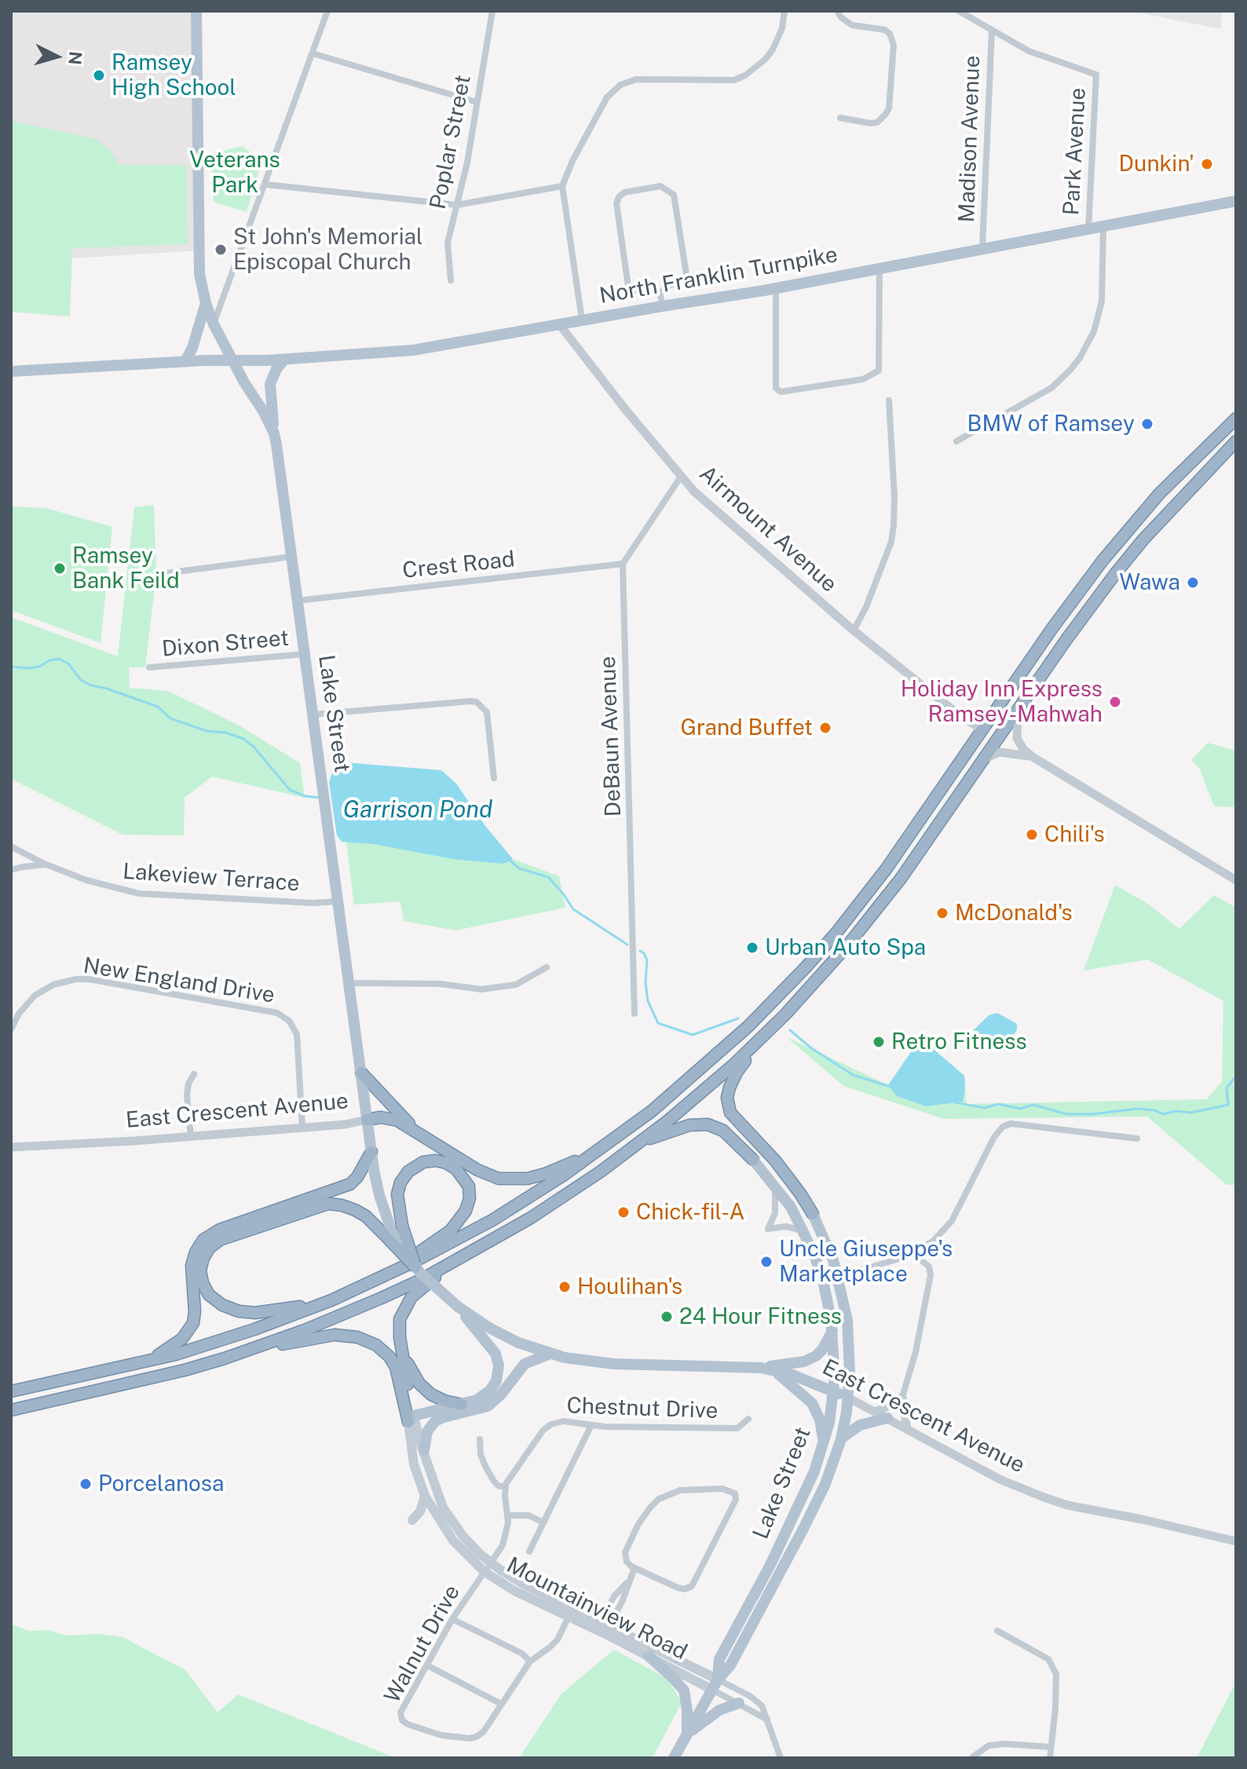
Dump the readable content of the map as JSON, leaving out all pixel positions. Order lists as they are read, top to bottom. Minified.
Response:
{"streets":{"main road":["North Franklin Turnpike","Lake Street","East Crescent Avenue","Mountainview Road"],"street":["Madison Avenue","Poplar Street","Park Avenue","Airmount Avenue","Crest Road","Dixon Street","DeBaun Avenue","Lakeview Terrace","New England Drive","Chestnut Drive","Walnut Drive"]},"crossings":[["Madison Avenue","Park Avenue"],["Madison Avenue","North Franklin Turnpike"],["Park Avenue","North Franklin Turnpike"],["North Franklin Turnpike","Airmount Avenue"],["North Franklin Turnpike","Lake Street"],["Crest Road","Lake Street"],["Crest Road","DeBaun Avenue"],["Dixon Street","Lake Street"],["Lake Street","Lakeview Terrace"],["Lake Street","East Crescent Avenue"],["Lake Street","Mountainview Road"],["New England Drive","East Crescent Avenue"],["Mountainview Road","Walnut Drive"]],"water":["Garrison Pond"],"parks":["Veterans Park"],"places":["Ramsey High School","Dunkin'","St John's Memorial Episcopal Church","BMW of Ramsey","Ramsey Bank Feild","Wawa","Holiday Inn Express Ramsey-Mahwah","Grand Buffet","Chili's","McDonald's","Urban Auto Spa","Retro Fitness","Chick-fil-A","Uncle Giuseppe's Marketplace","Houlihan's","24 Hour Fitness","Porcelanosa"],"north":"right"}
